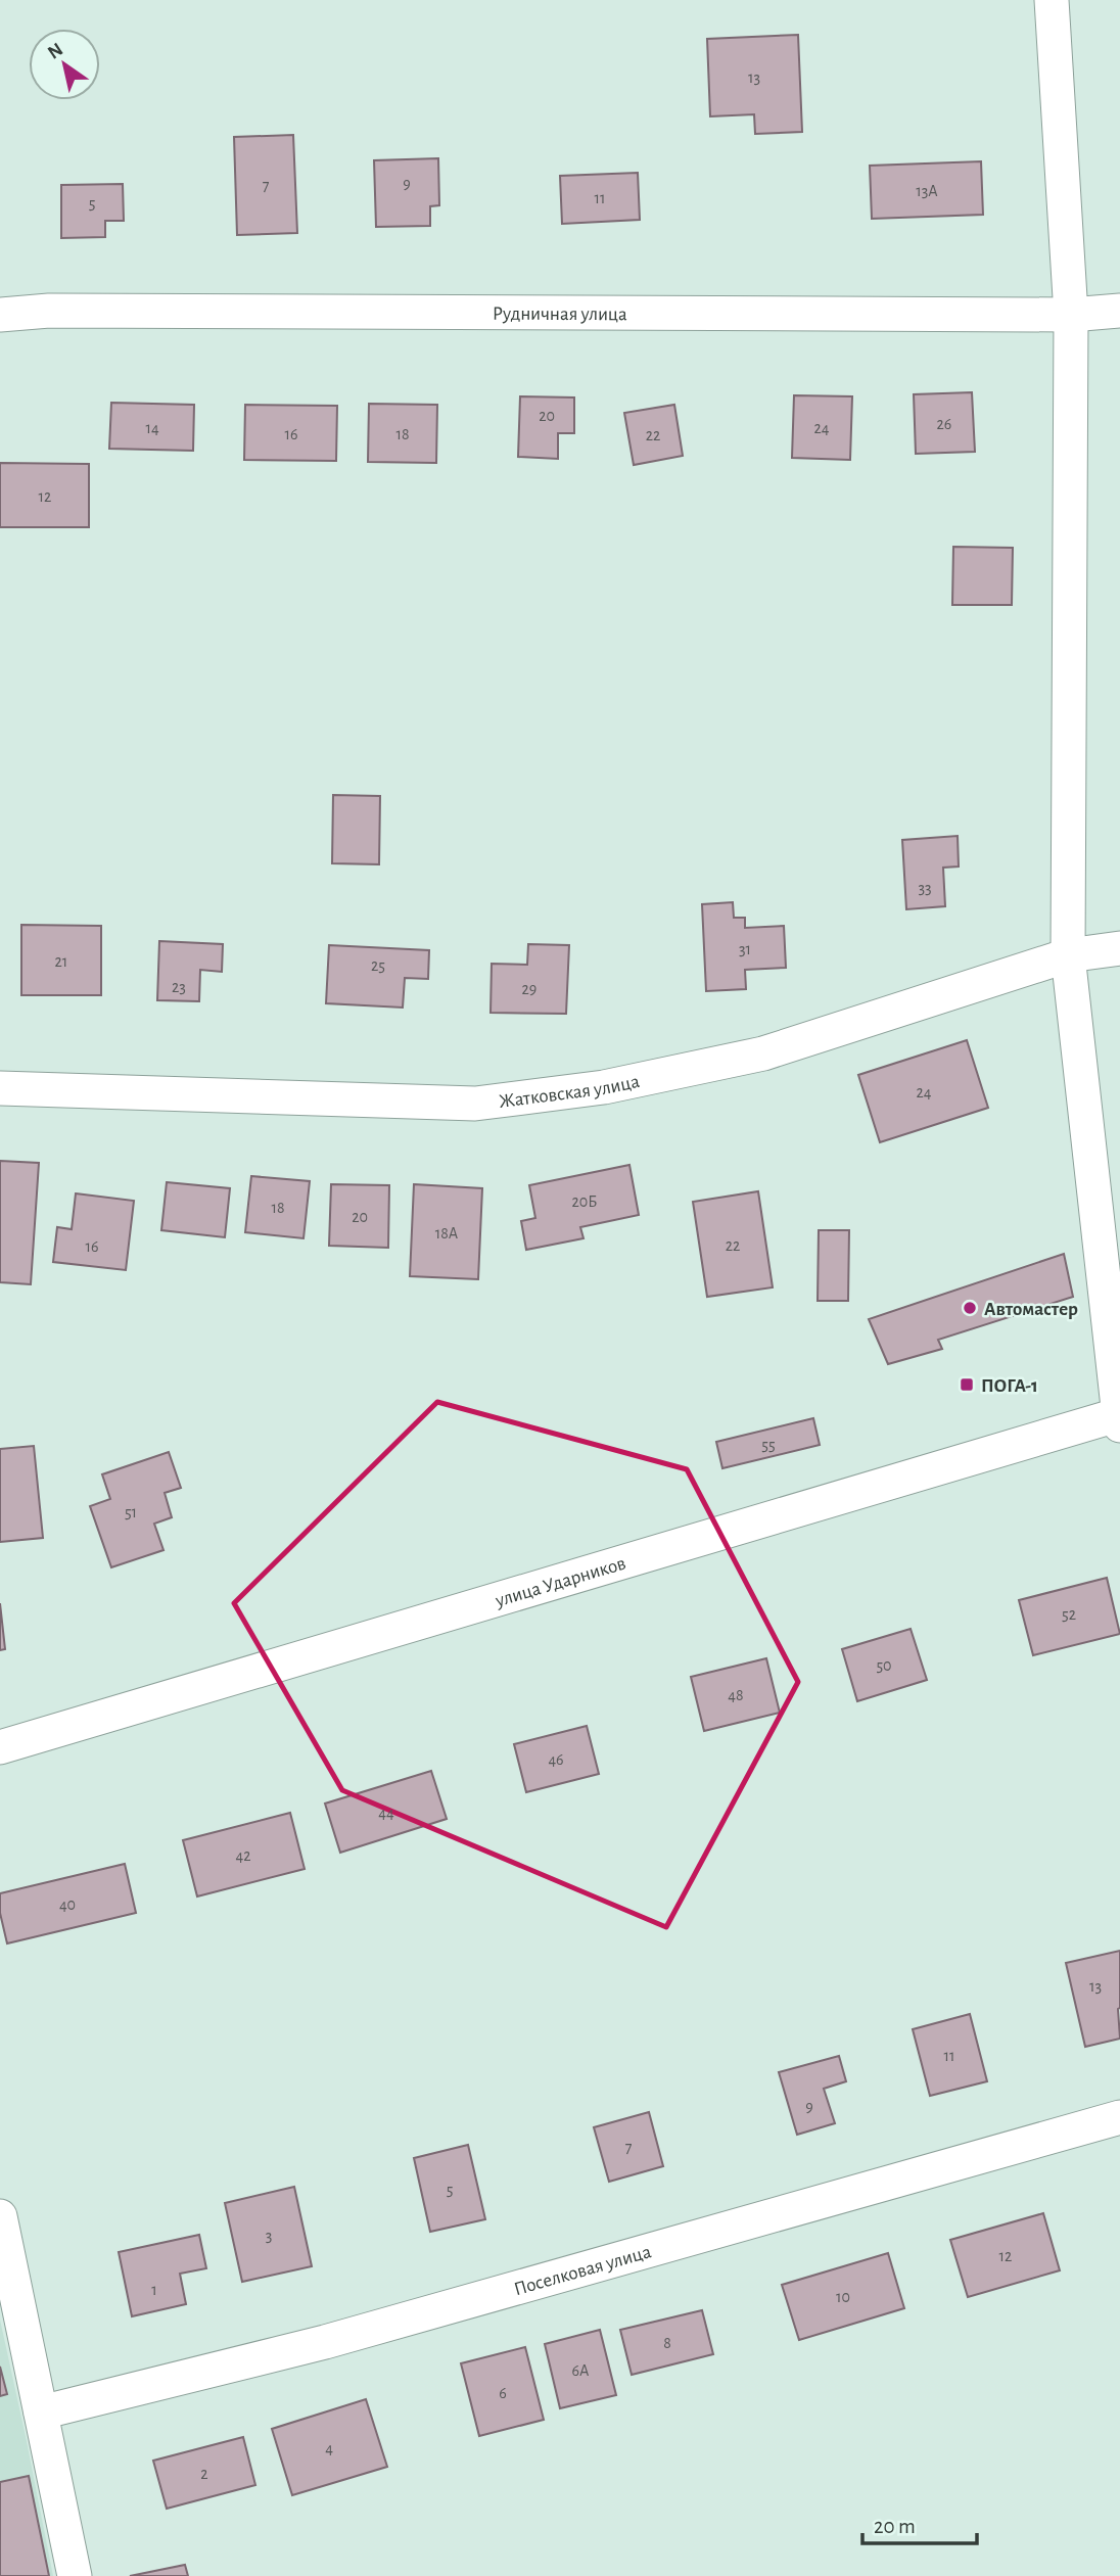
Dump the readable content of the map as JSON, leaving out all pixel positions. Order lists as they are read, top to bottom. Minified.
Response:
{"streets":{"street":["Рудничная улица","Жатковская улица","улица Ударников","Поселковая улица"]},"places":{"other":["Автомастер"],"transit":["ПОГА-1"]},"house_numbers":["13","9","7","13А","11","5","20","26","14","24","16","18","22","12","33","31","21","25","23","29","24","20Б","18","20","18А","22","16","55","51","52","50","48","46","44","42","40","13","11","9","7","5","3","12","1","10","8","6А","6","4","2"],"scale_bar":"20 m","north":"top left"}
